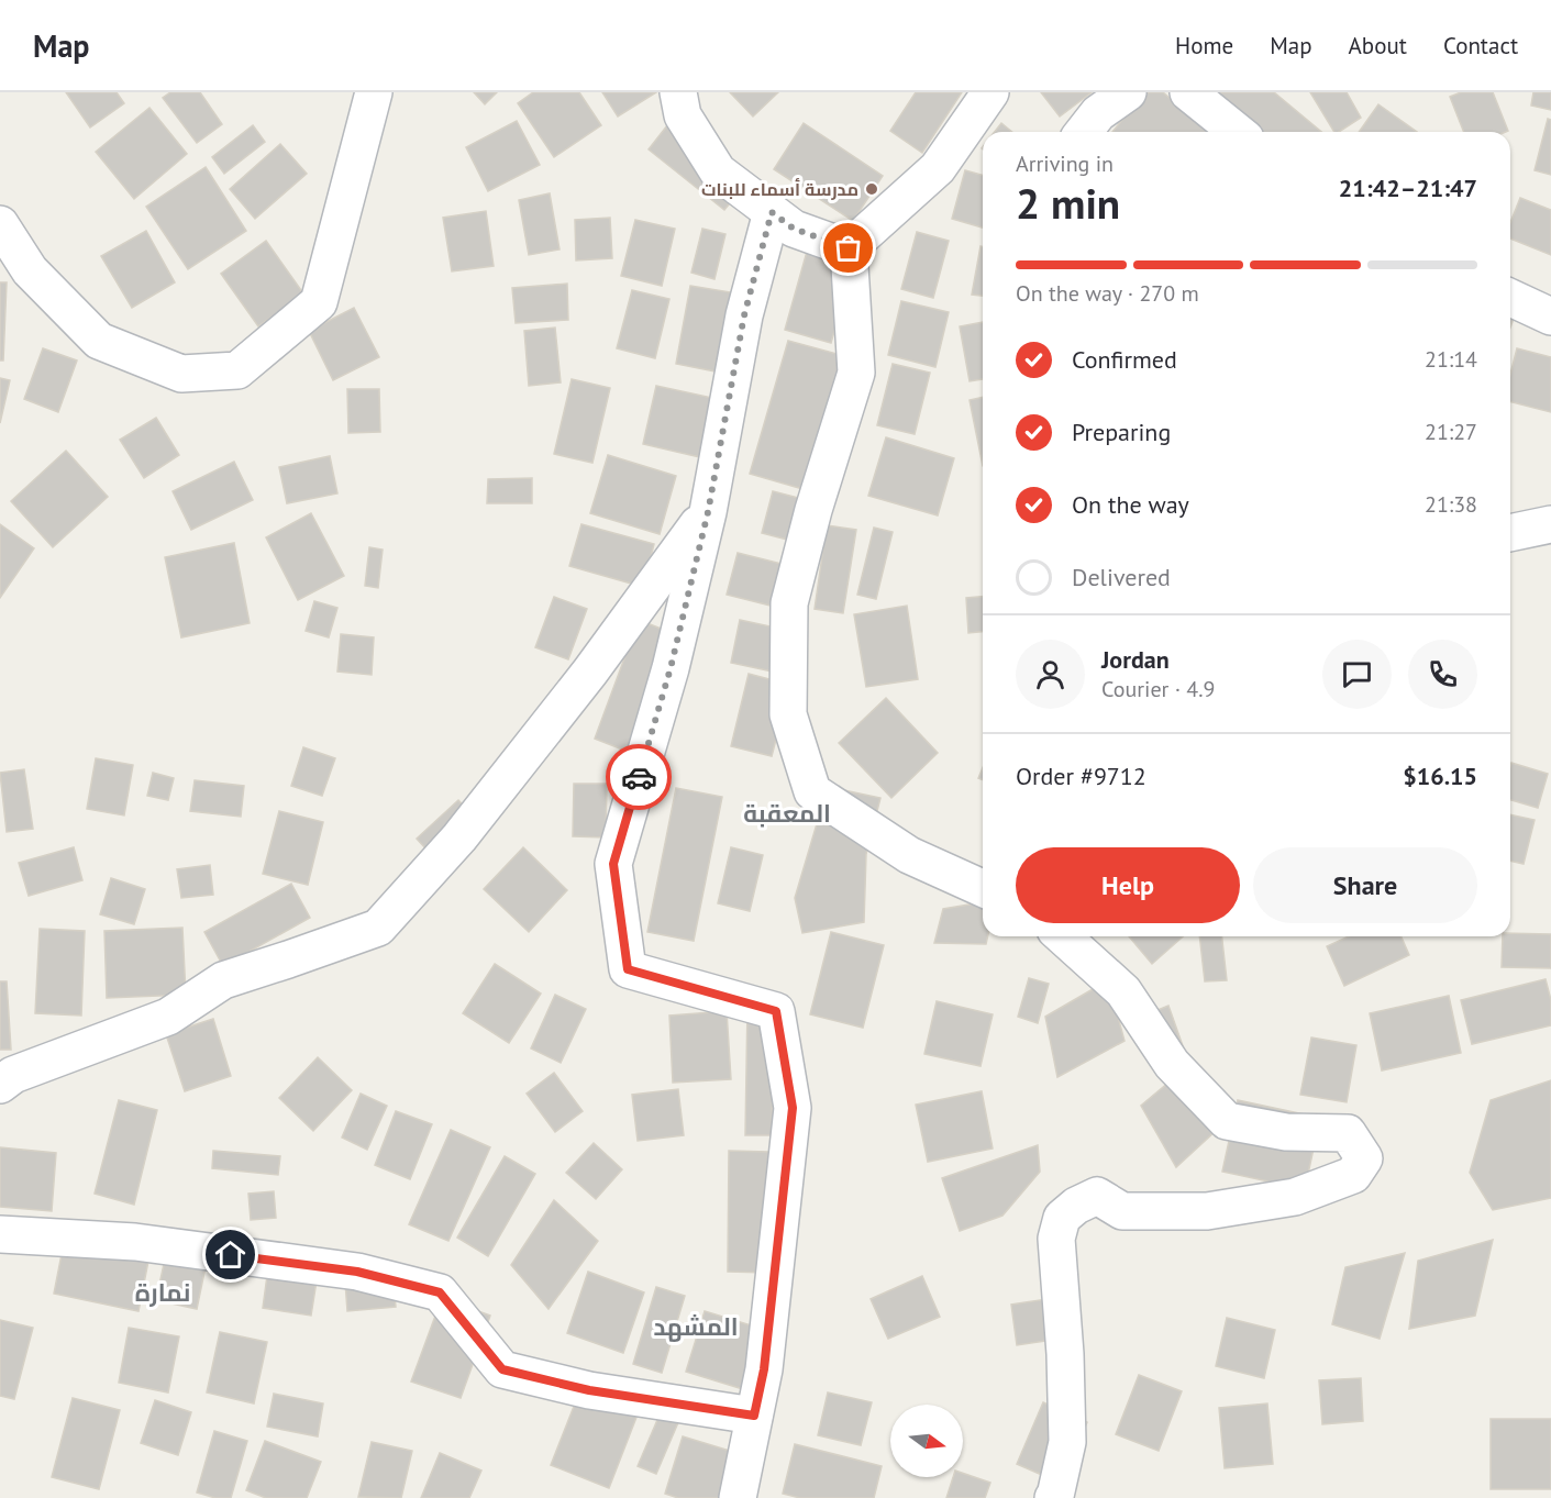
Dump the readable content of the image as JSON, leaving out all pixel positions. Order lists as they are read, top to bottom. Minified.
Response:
{"districts":["المعقبة","نمارة","المشهد"],"places":["مدرسة أسماء للبنات"],"north":"right","page":{"header":"Map","nav":["Home","Map","About","Contact"],"heading":["2 min","Arriving in","21:42–21:47"],"panel":["Jordan","Courier · 4.9","Order #9712","$16.15"],"bar":"On the way · 270 m","list":[["Confirmed","21:14"],["Preparing","21:27"],["On the way","21:38"],"Delivered"],"buttons":["Help","Share"]}}
